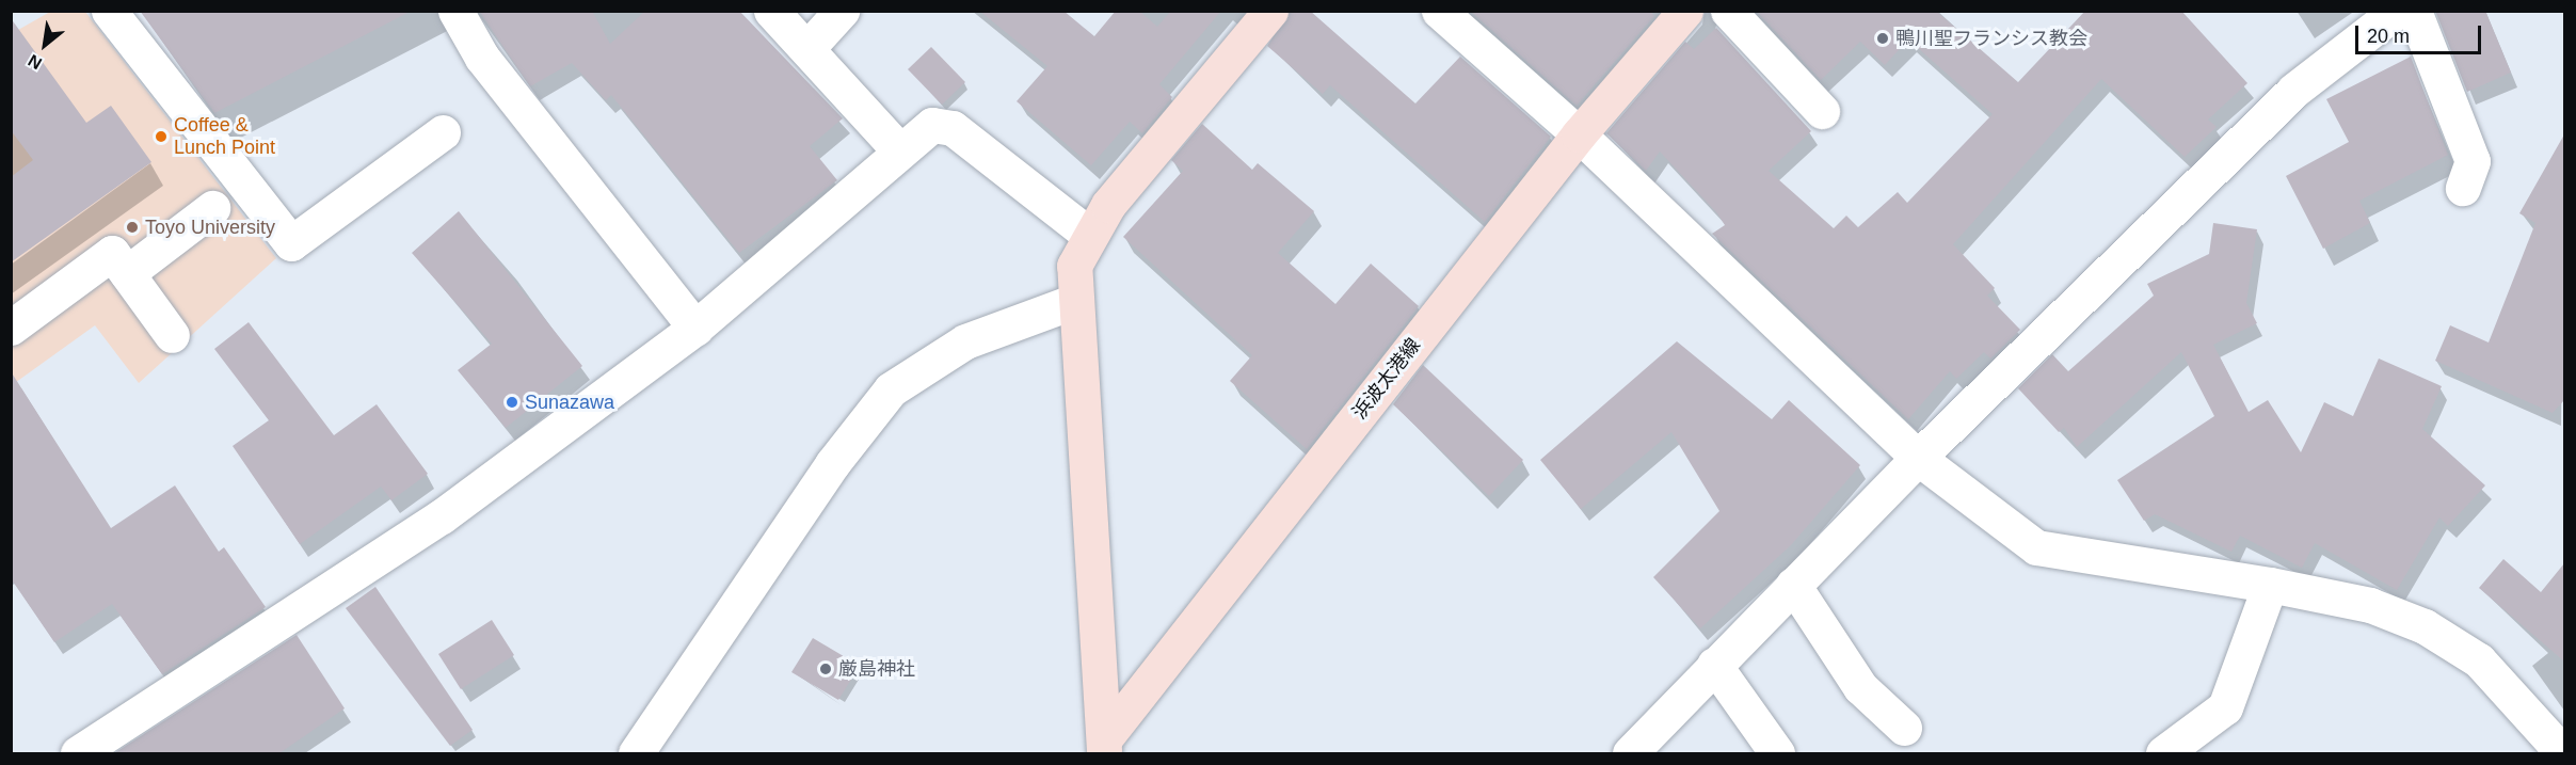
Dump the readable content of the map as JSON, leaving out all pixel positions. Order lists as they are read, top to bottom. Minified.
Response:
{"streets":{"main road":["浜波太港線"]},"places":["鴨川聖フランシス教会","Coffee & Lunch Point","Toyo University","Sunazawa","厳島神社"],"scale_bar":"20 m","north":"bottom left"}
